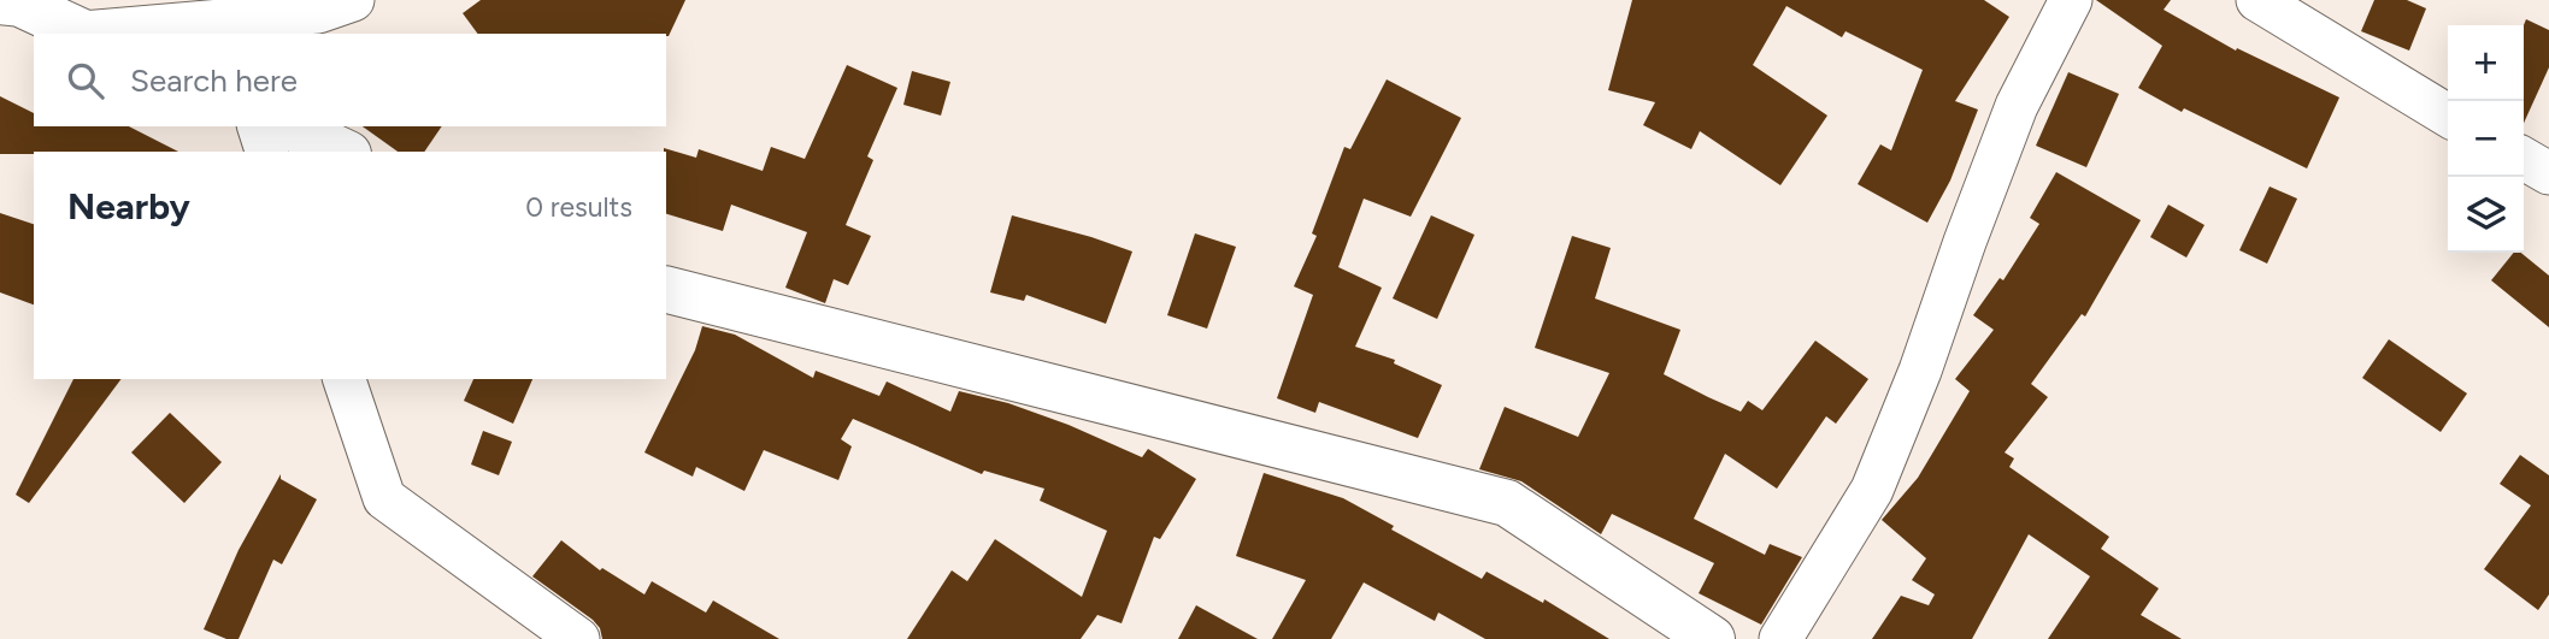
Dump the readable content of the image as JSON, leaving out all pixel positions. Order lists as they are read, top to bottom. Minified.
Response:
{"page":{"map_buttons":["+","−"],"search":"Search here","heading":["Nearby","0 results"]}}
